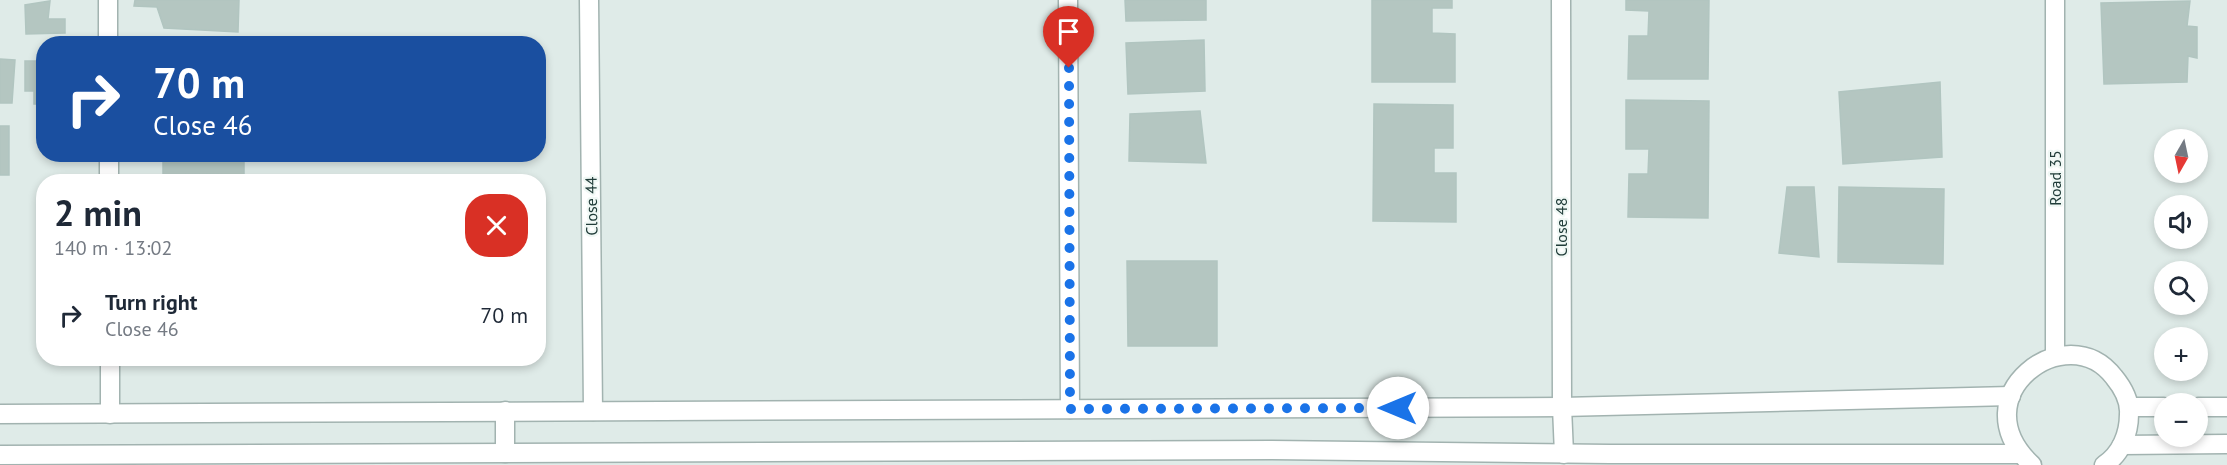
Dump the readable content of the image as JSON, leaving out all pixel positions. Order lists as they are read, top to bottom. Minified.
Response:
{"streets":{"street":["Road 35","Close 44","Close 48"]},"north":"bottom","page":{"turn":["70 m","Close 46"],"map_buttons":["+","−"],"heading":["2 min","140 m · 13:02"],"list":[{"name":"Turn right","note":"Close 46","value":"70 m"}]}}
